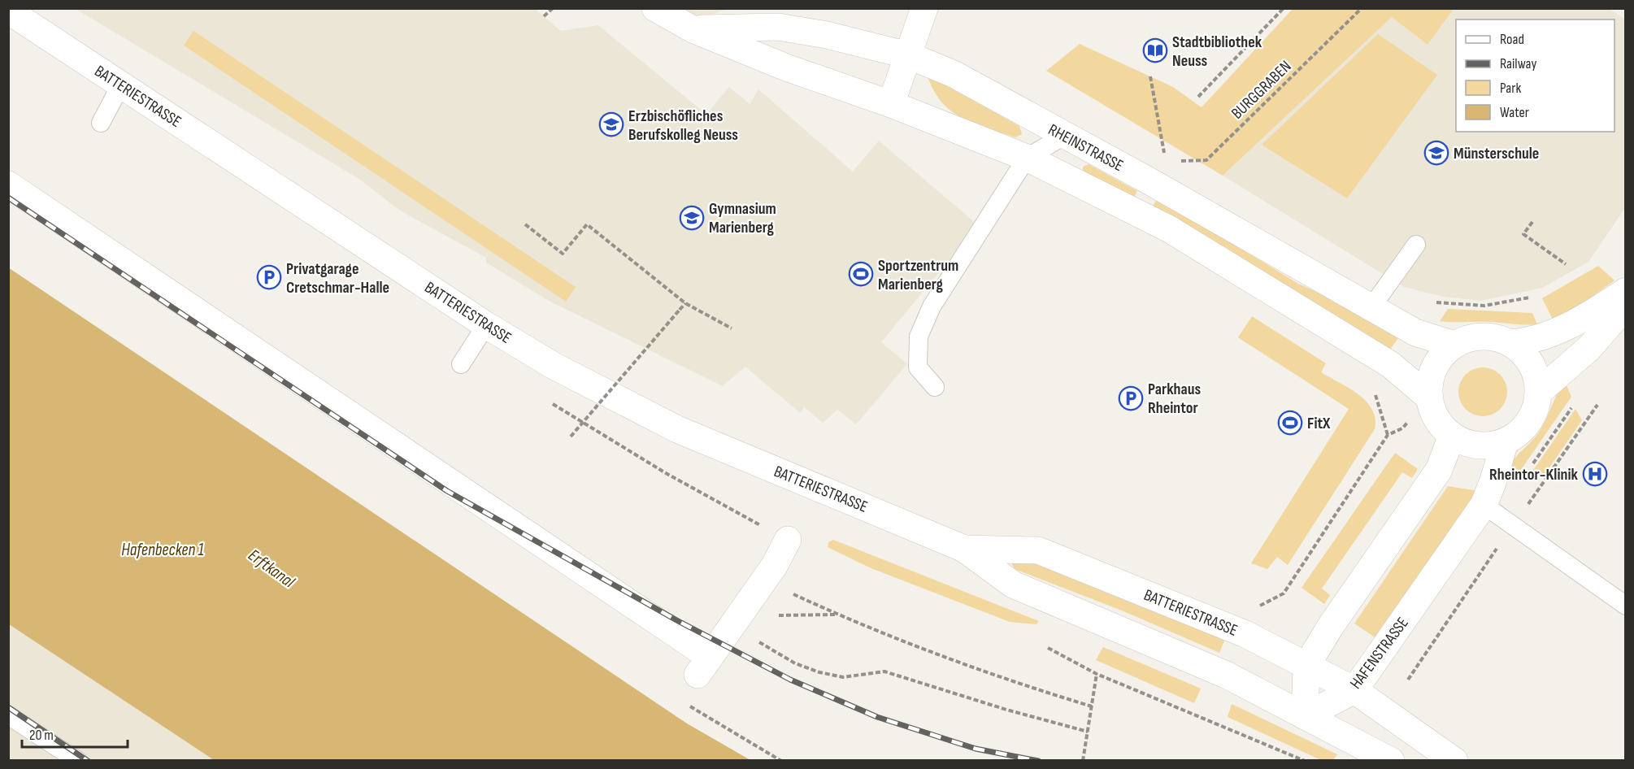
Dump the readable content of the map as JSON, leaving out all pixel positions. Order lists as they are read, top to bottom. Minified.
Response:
{"streets":{"street":["BATTERIESTRASSE","RHEINSTRASSE","HAFENSTRASSE"],"path":["BURGGRABEN"]},"crossings":[["BATTERIESTRASSE","HAFENSTRASSE"],["RHEINSTRASSE","HAFENSTRASSE"]],"water":["Hafenbecken 1","Erftkanal"],"places":{"library":["Stadtbibliothek Neuss"],"school or university":["Erzbischöfliches Berufskolleg Neuss","Münsterschule","Gymnasium Marienberg"],"sports":["Sportzentrum Marienberg","FitX"],"parking":["Privatgarage Cretschmar-Halle","Parkhaus Rheintor"],"hospital":["Rheintor-Klinik"]},"legend":["Road","Railway","Park","Water"],"scale_bar":"20 m"}
